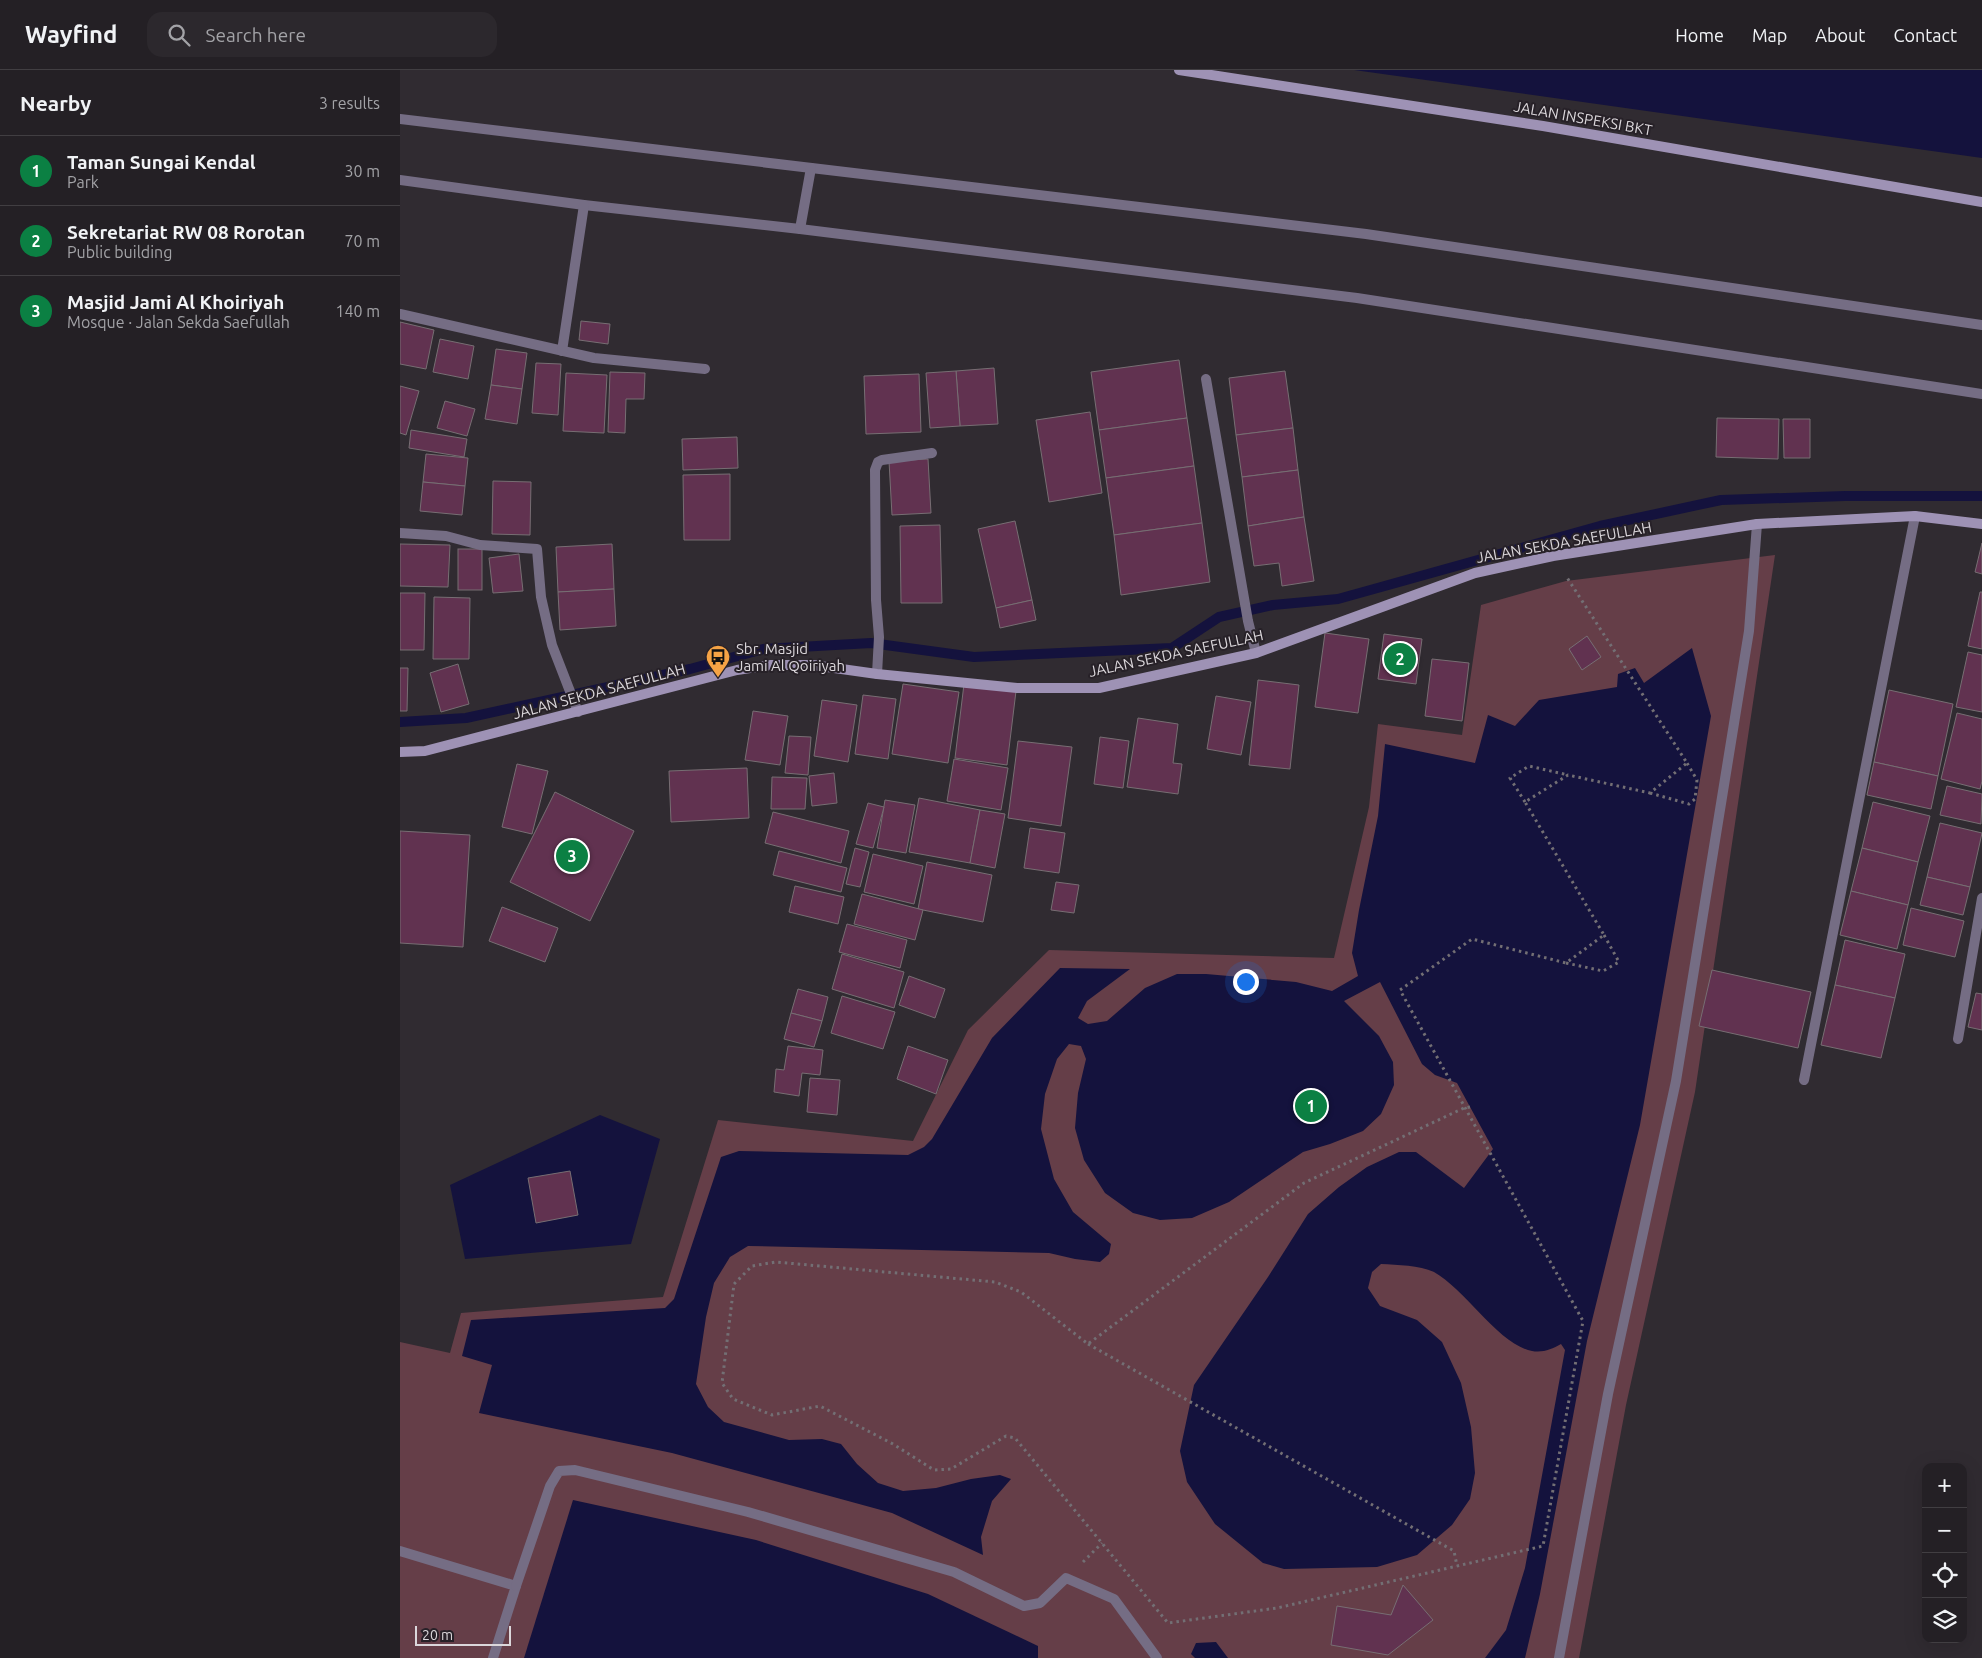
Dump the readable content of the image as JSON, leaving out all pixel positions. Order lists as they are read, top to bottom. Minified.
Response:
{"streets":{"street":["JALAN INSPEKSI BKT","JALAN SEKDA SAEFULLAH"]},"places":{"bus stop":["Sbr. Masjid Jami Al Qoiriyah"]},"scale_bar":"20 m","page":{"header":"Wayfind","search":"Search here","nav":["Home","Map","About","Contact"],"heading":["Nearby","3 results"],"list":[{"mark":"1","name":"Taman Sungai Kendal","note":"Park","value":"30 m"},{"mark":"2","name":"Sekretariat RW 08 Rorotan","note":"Public building","value":"70 m"},{"mark":"3","name":"Masjid Jami Al Khoiriyah","note":"Mosque · Jalan Sekda Saefullah","value":"140 m"}],"pins":["2","3","1"],"map_buttons":["+","−"],"scale":"20 m"}}
